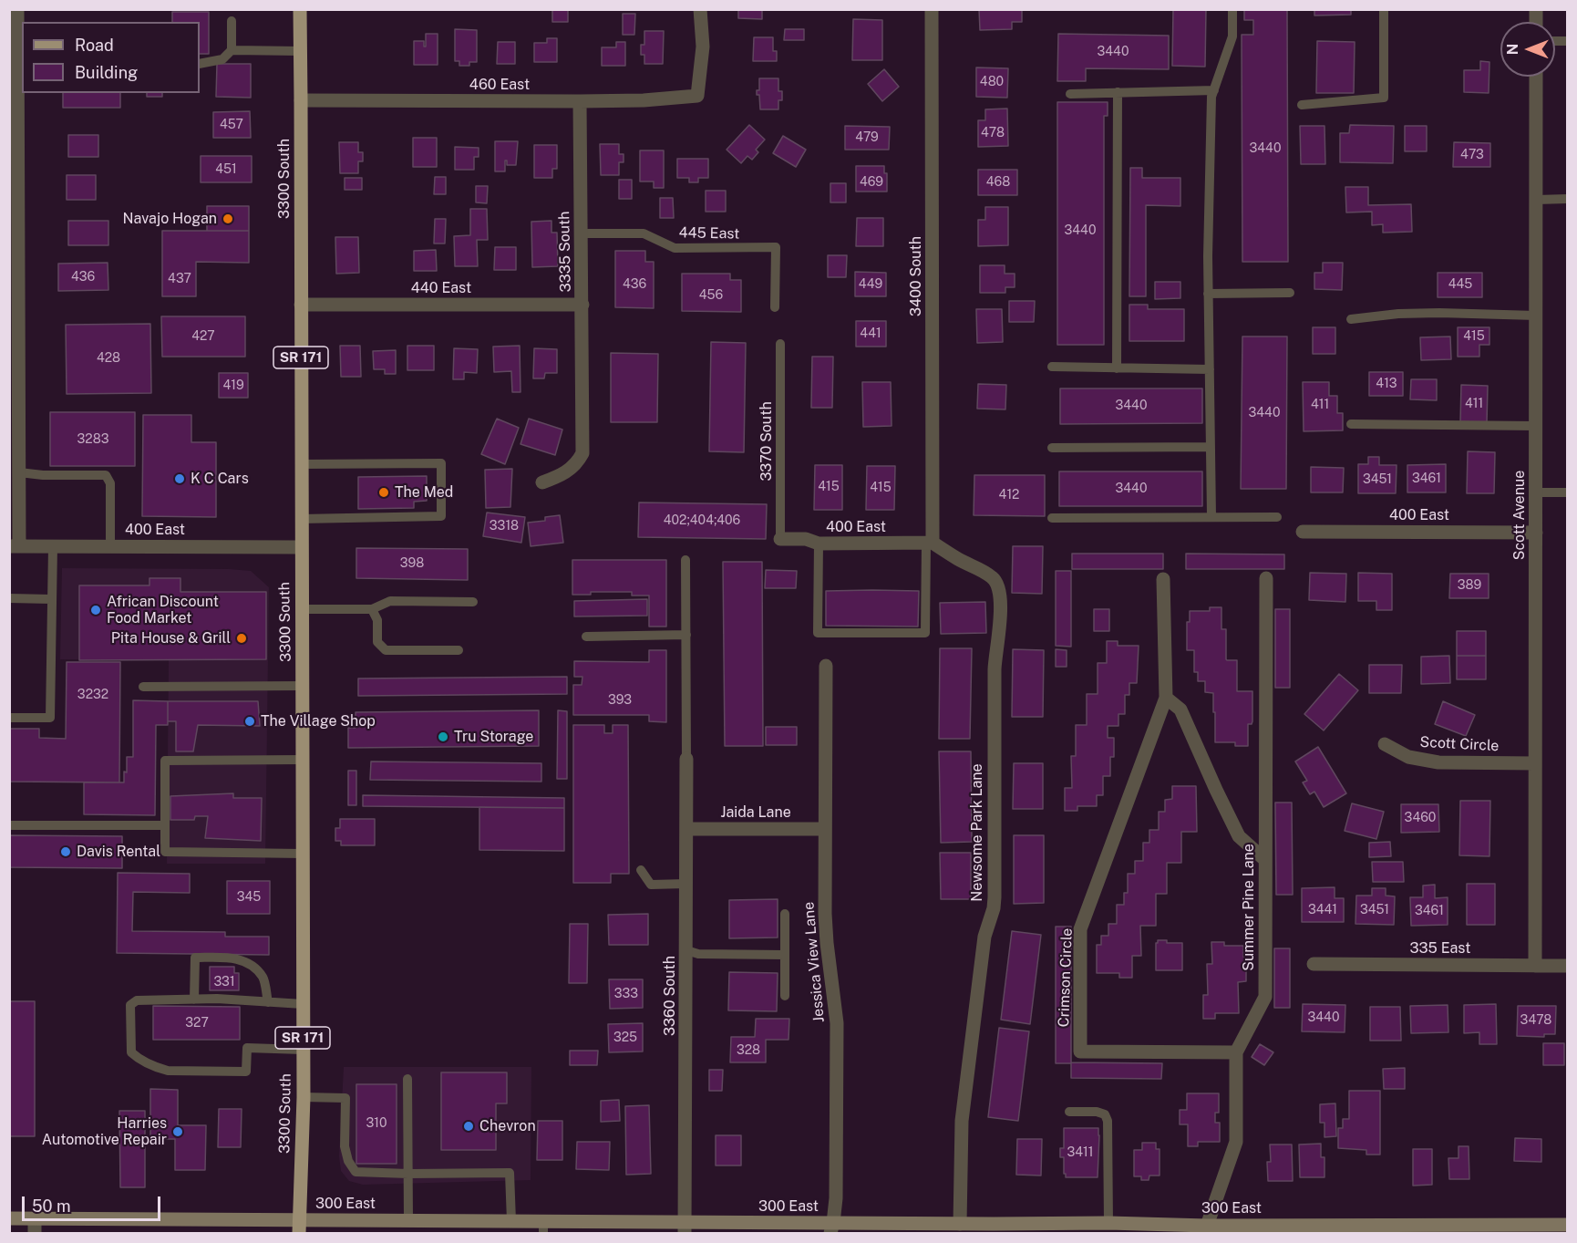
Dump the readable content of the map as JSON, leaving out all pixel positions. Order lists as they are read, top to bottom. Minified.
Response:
{"streets":{"main road":["3300 South","SR 171"],"street":["460 East","3335 South","3400 South","440 East","400 East","Scott Avenue","Scott Circle","Jaida Lane","Newsome Park Lane","Summer Pine Lane","335 East","Jessica View Lane","Crimson Circle","3360 South","300 East"],"lane":["445 East","3370 South"]},"crossings":[["460 East","3300 South"],["460 East","3335 South"],["3300 South","440 East"],["3300 South","400 East"],["3300 South","300 East"],["445 East","3335 South"],["3335 South","440 East"],["3400 South","400 East"],["3400 South","Newsome Park Lane"],["3370 South","400 East"],["400 East","Scott Avenue"],["400 East","Newsome Park Lane"],["Scott Avenue","Scott Circle"],["Scott Avenue","335 East"],["Jaida Lane","Jessica View Lane"],["Jaida Lane","3360 South"],["Newsome Park Lane","300 East"],["Summer Pine Lane","Crimson Circle"],["Summer Pine Lane","300 East"],["Jessica View Lane","300 East"],["3360 South","300 East"]],"places":["Navajo Hogan","K C Cars","The Med","African Discount Food Market","Pita House & Grill","The Village Shop","Tru Storage","Davis Rental","Chevron","Harries Automotive Repair"],"house_numbers":["3440","480","457","478","479","3440","473","451","469","468","3440","436","437","436","449","445","456","441","427","415","428","413","419","411","411","3440","3440","3283","3461","3451","415","415","3440","412","402;404;406","3318","398","389","3232","393","3460","345","3441","3451","3461","331","333","3440","3478","327","325","328","310","3411"],"legend":["Road","Building"],"scale_bar":"50 m","north":"left"}
